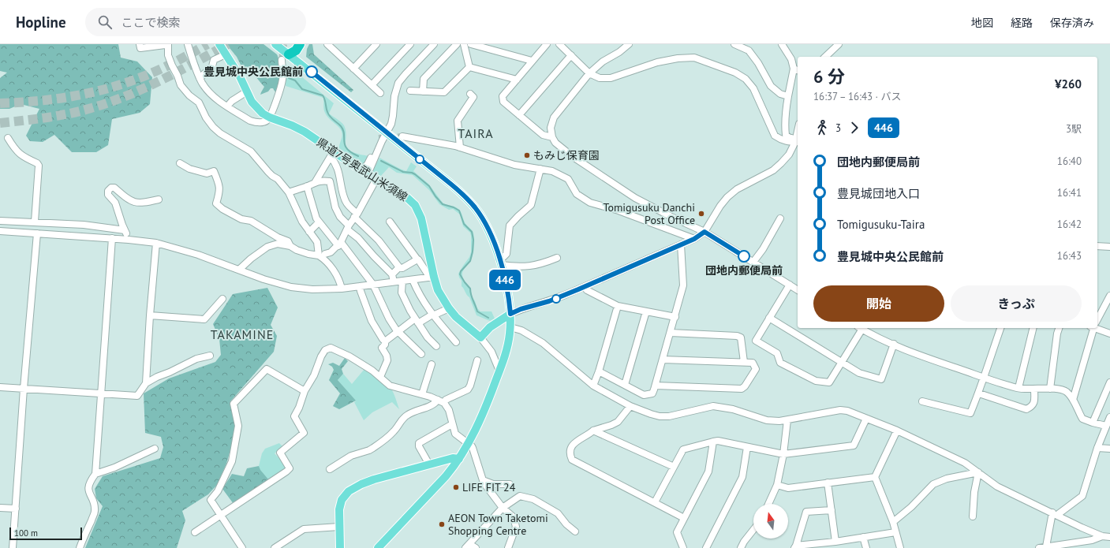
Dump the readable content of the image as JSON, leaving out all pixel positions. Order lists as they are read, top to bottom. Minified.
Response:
{"streets":{"main road":["県道7号奥武山米須線"]},"districts":["TAIRA","TAKAMINE"],"places":["豊見城中央公民館前","もみじ保育園","Tomigusuku Danchi Post Office","団地内郵便局前","LIFE FIT 24","AEON Town Taketomi Shopping Centre"],"lines":["bus line 446"],"scale_bar":"100 m","north":"top","page":{"header":"Hopline","search":"ここで検索","nav":["地図","経路","保存済み"],"on_map":"446","heading":["6 分","16:37 – 16:43 · バス","¥260"],"legs":["3","446","3駅"],"list":[{"name":"団地内郵便局前","value":"16:40"},{"name":"豊見城団地入口","value":"16:41"},{"name":"Tomigusuku-Taira","value":"16:42"},{"name":"豊見城中央公民館前","value":"16:43"}],"buttons":["開始","きっぷ"],"scale":"100 m"}}
